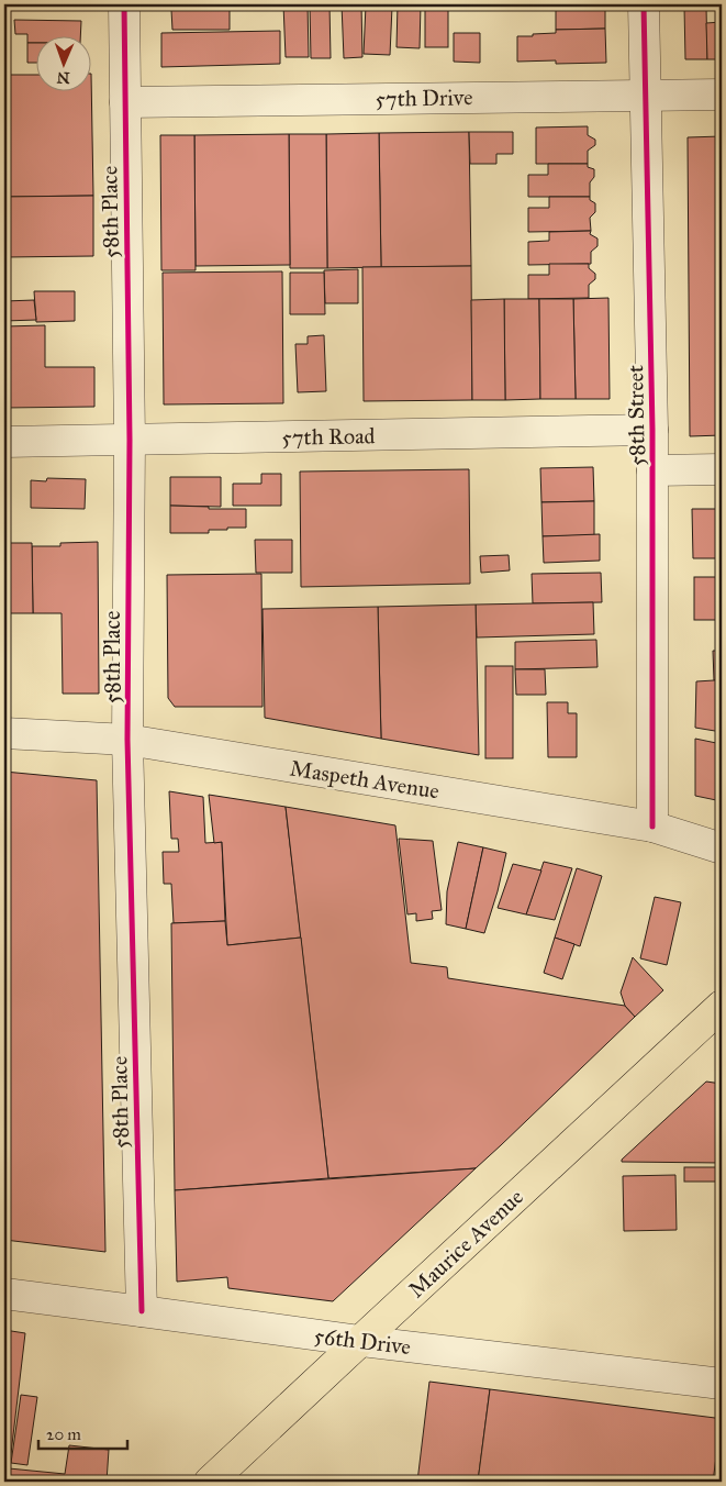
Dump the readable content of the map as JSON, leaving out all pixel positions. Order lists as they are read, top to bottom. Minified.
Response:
{"streets":{"main road":["Maurice Avenue"],"street":["57th Drive","58th Place","58th Street","57th Road","Maspeth Avenue","56th Drive"]},"crossings":[["57th Drive","58th Place"],["57th Drive","58th Street"],["58th Place","57th Road"],["58th Place","Maspeth Avenue"],["58th Place","56th Drive"],["58th Street","57th Road"],["58th Street","Maspeth Avenue"],["Maurice Avenue","56th Drive"]],"scale_bar":"20 m","north":"bottom"}
